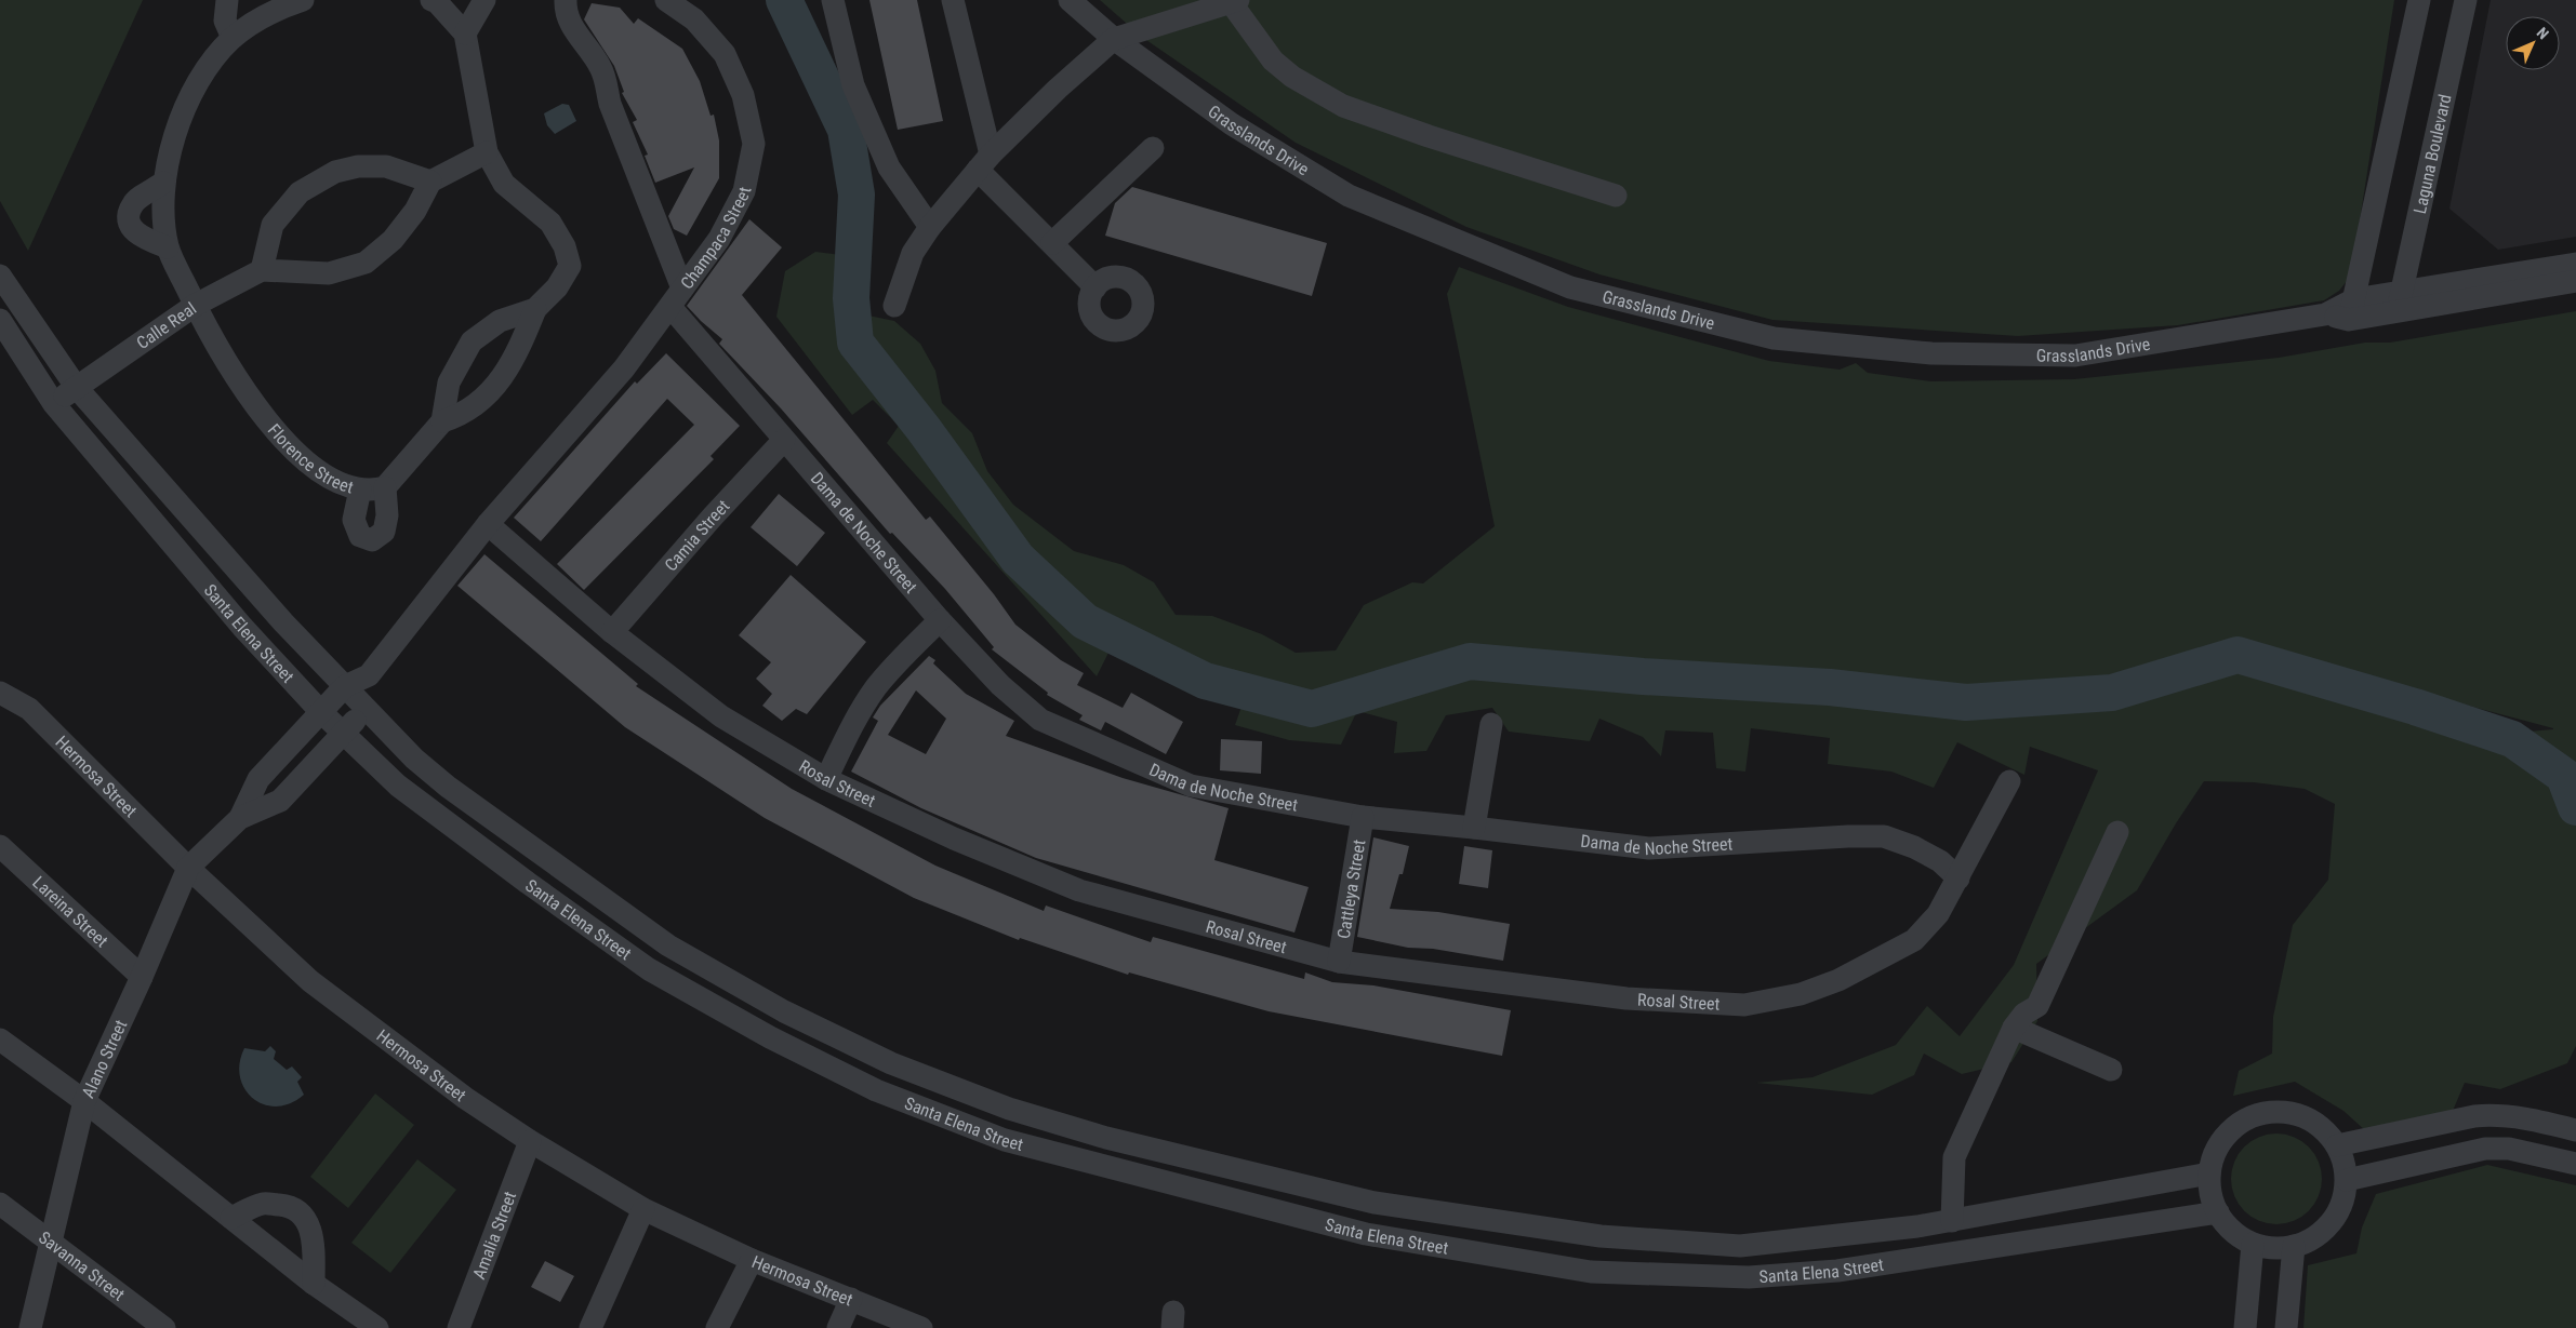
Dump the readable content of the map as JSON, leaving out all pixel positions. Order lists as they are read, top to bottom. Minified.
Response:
{"streets":{"street":["Grasslands Drive","Laguna Boulevard","Champaca Street","Calle Real","Florence Street","Dama de Noche Street","Camia Street","Santa Elena Street","Hermosa Street","Rosal Street","Cattleya Street","Lareina Street","Alano Street","Amalia Street","Savanna Street"]},"crossings":[["Grasslands Drive","Laguna Boulevard"],["Champaca Street","Dama de Noche Street"],["Calle Real","Florence Street"],["Calle Real","Santa Elena Street"],["Dama de Noche Street","Camia Street"],["Dama de Noche Street","Rosal Street"],["Dama de Noche Street","Cattleya Street"],["Camia Street","Rosal Street"],["Hermosa Street","Alano Street"],["Hermosa Street","Amalia Street"],["Rosal Street","Cattleya Street"],["Lareina Street","Alano Street"],["Alano Street","Savanna Street"]],"north":"top right"}
